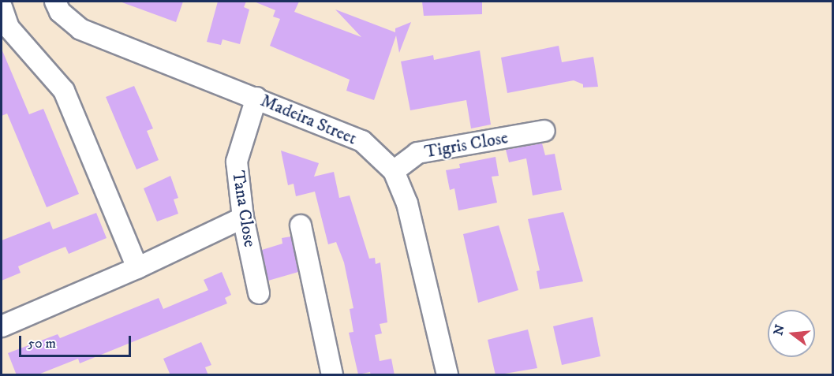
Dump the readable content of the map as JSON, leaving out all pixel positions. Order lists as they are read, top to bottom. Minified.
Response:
{"streets":{"street":["Madeira Street","Tigris Close","Tana Close"]},"crossings":[["Madeira Street","Tigris Close"],["Madeira Street","Tana Close"]],"scale_bar":"50 m","north":"left"}
